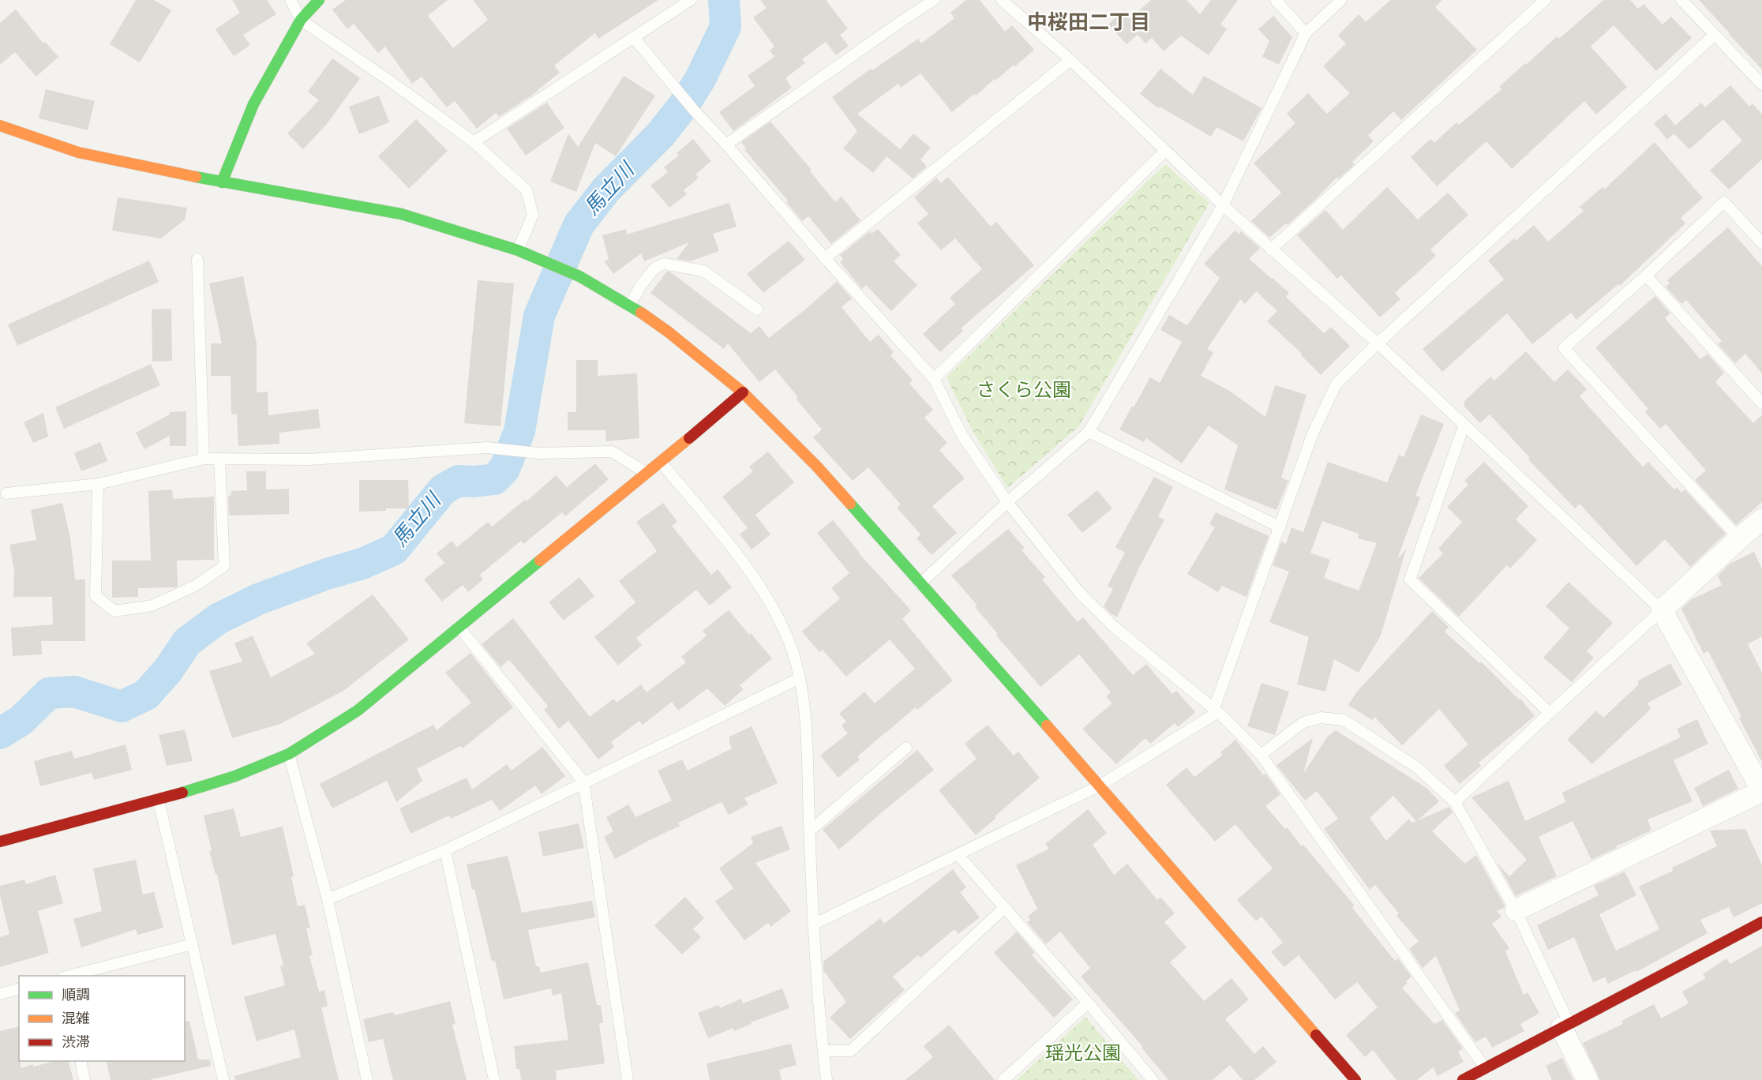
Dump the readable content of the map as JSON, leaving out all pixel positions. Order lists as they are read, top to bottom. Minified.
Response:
{"districts":["中桜田二丁目"],"water":["馬立川"],"parks":["さくら公園","瑶光公園"],"legend":["順調","混雑","渋滞"]}
